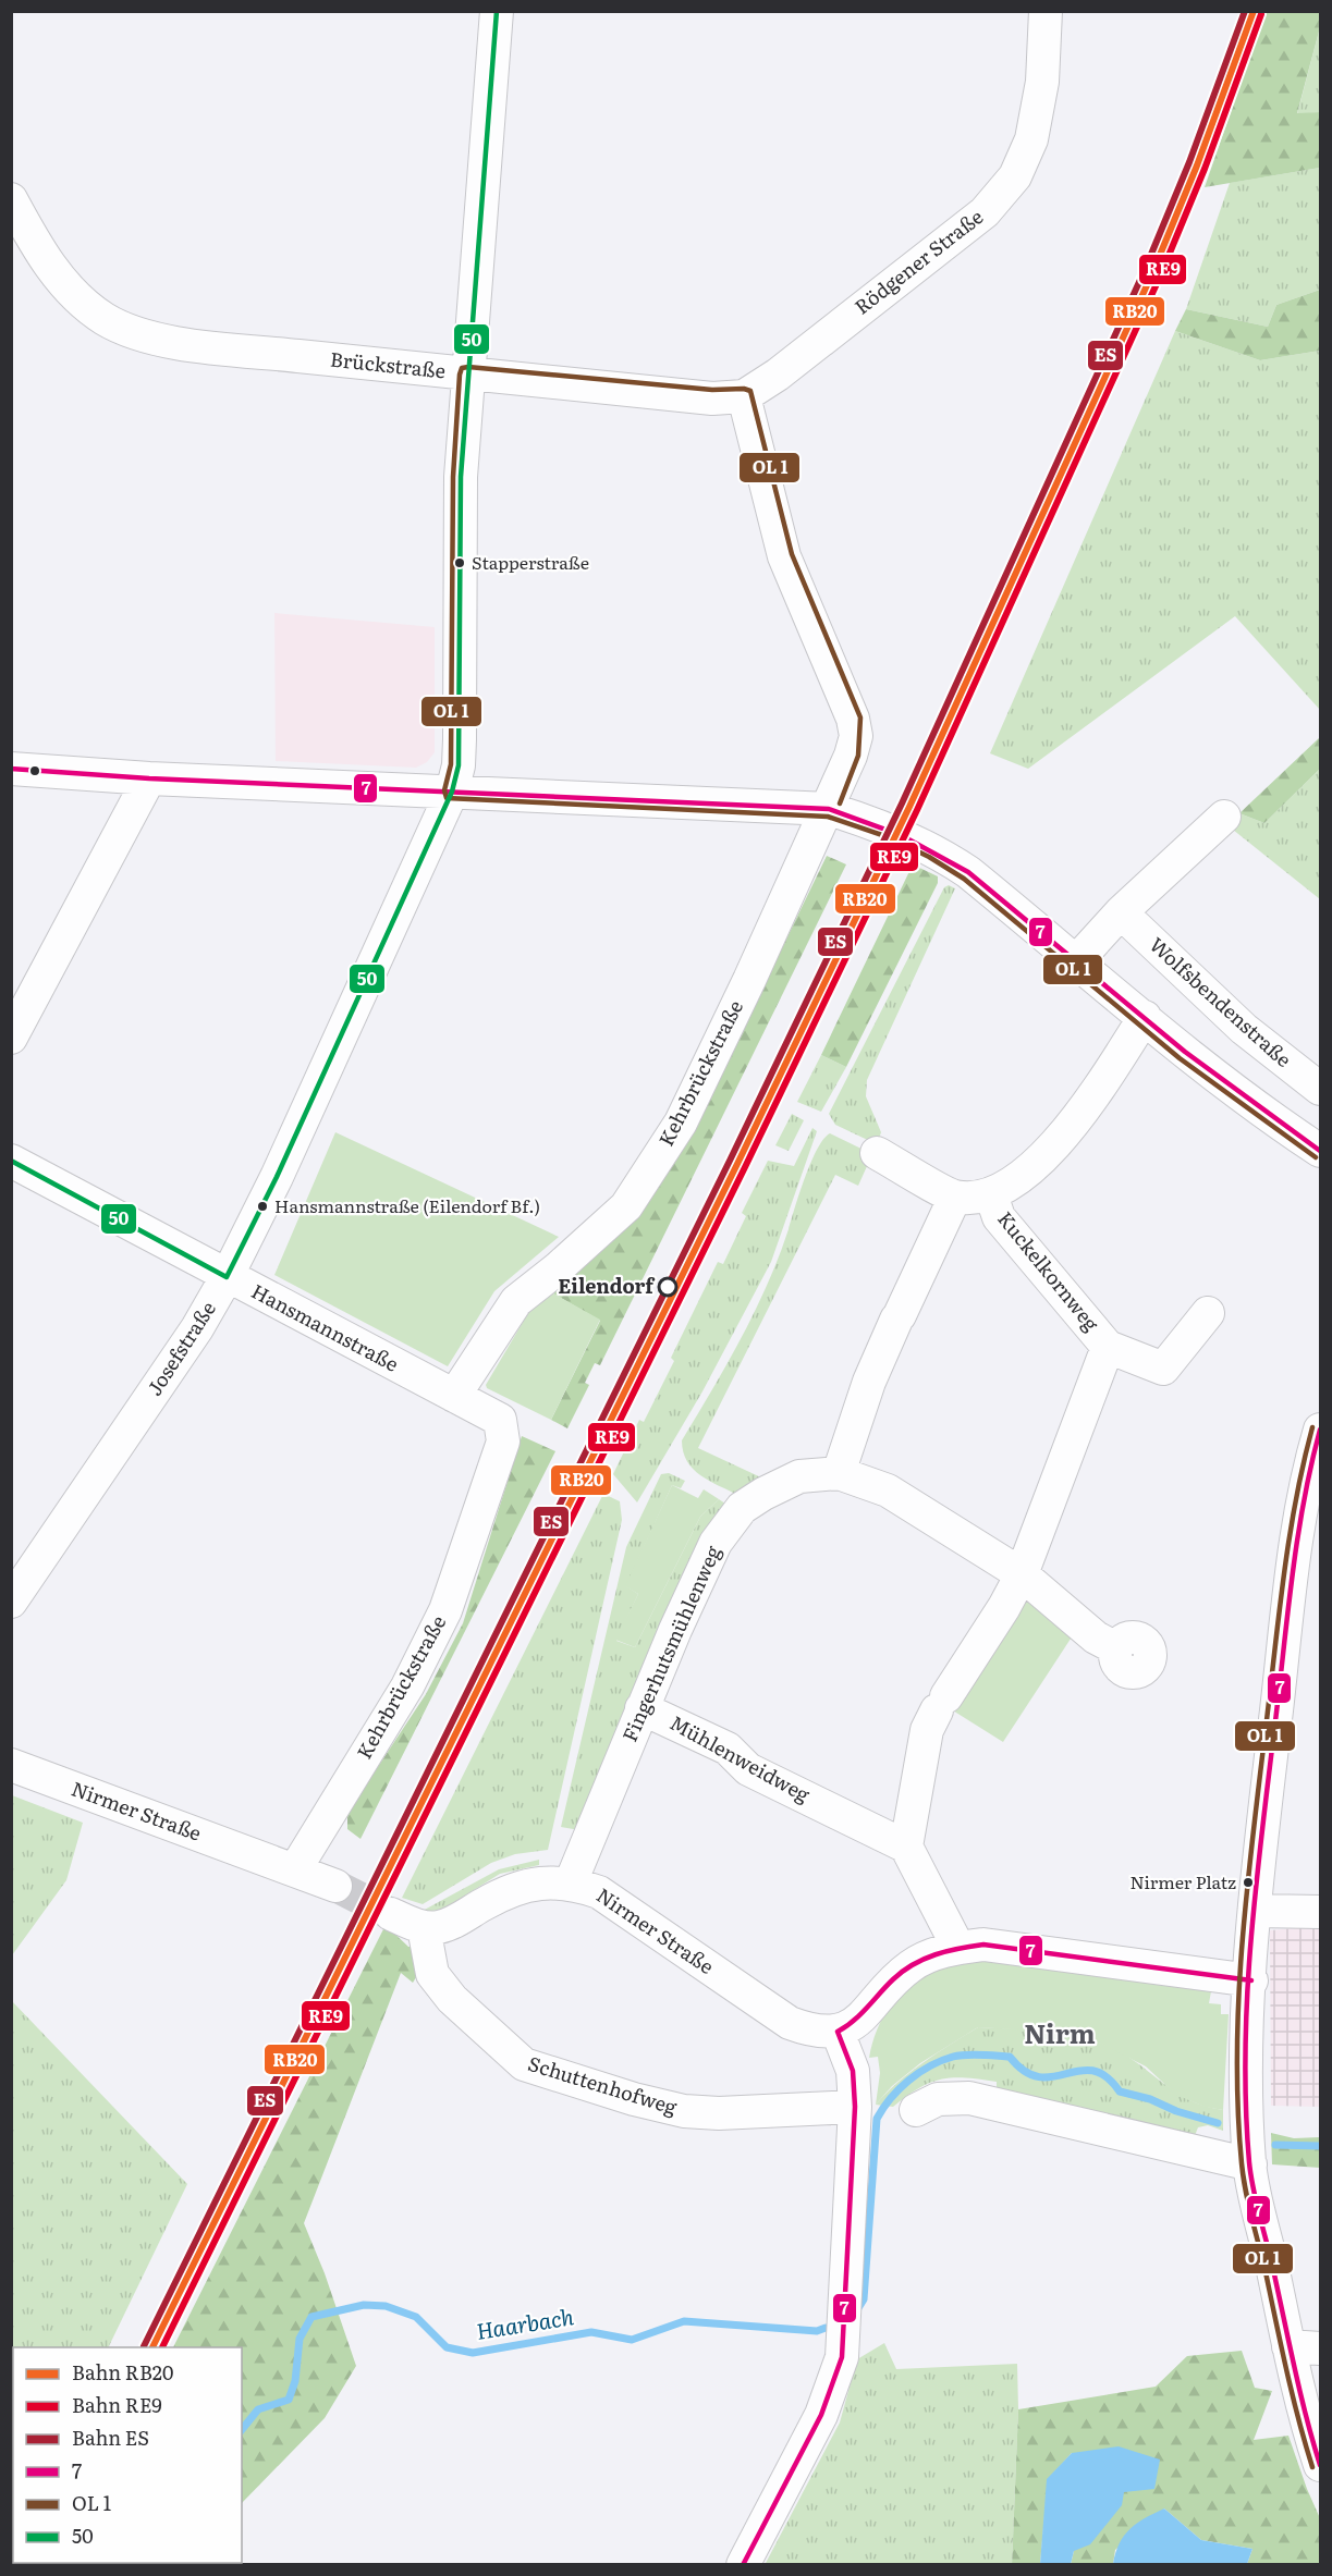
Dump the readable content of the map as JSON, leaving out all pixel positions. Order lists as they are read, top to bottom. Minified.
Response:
{"streets":{"street":["Rödgener Straße","Brückstraße","Wolfsbendenstraße","Kehrbrückstraße","Kuckelkornweg","Hansmannstraße","Josefstraße","Fingerhutsmühlenweg","Mühlenweidweg","Nirmer Straße","Schuttenhofweg"]},"crossings":[["Rödgener Straße","Brückstraße"],["Brückstraße","Josefstraße"],["Kehrbrückstraße","Hansmannstraße"],["Kehrbrückstraße","Nirmer Straße"],["Kuckelkornweg","Fingerhutsmühlenweg"],["Hansmannstraße","Josefstraße"],["Fingerhutsmühlenweg","Mühlenweidweg"],["Fingerhutsmühlenweg","Nirmer Straße"],["Nirmer Straße","Schuttenhofweg"]],"districts":["Nirm"],"water":["Haarbach"],"places":["Stapperstraße","Hansmannstraße (Eilendorf Bf.)","Eilendorf","Nirmer Platz"],"lines":["rail line RB20","rail line ES","transit line 50","rail line RE9","transit line 7"],"legend":["Bahn RB20","Bahn RE9","Bahn ES","7","OL 1","50"]}
